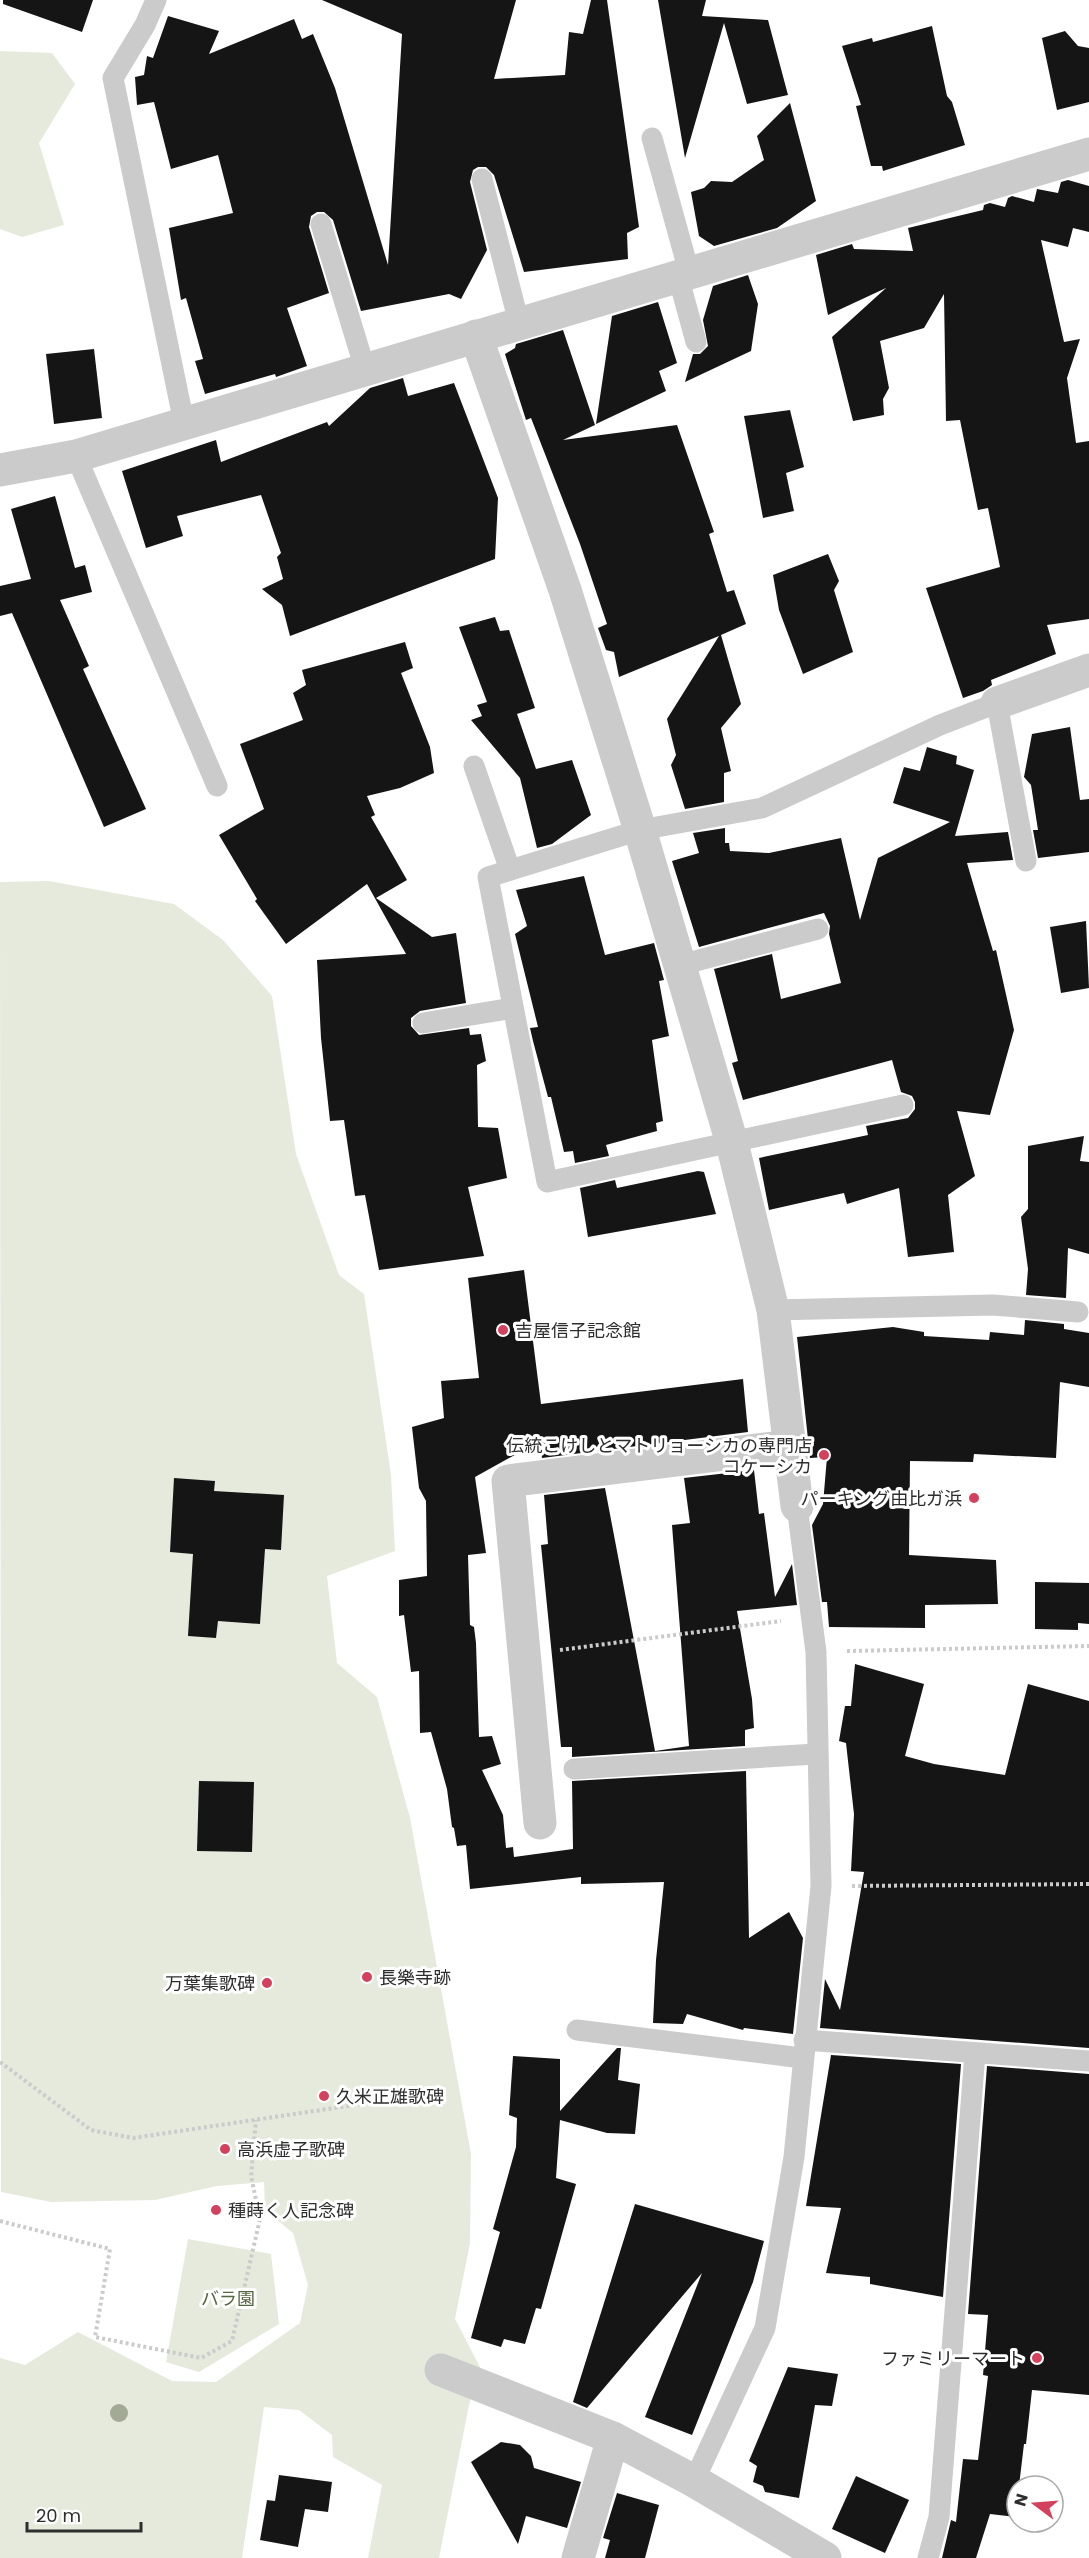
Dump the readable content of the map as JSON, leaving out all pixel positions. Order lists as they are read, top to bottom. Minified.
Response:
{"parks":["バラ園"],"places":["吉屋信子記念館","伝統こけしとマトリョーシカの専門店 コケーシカ","パーキング由比ガ浜","長樂寺跡","万葉集歌碑","久米正雄歌碑","高浜虚子歌碑","種蒔く人記念碑","ファミリーマート"],"scale_bar":"20 m","north":"left"}
